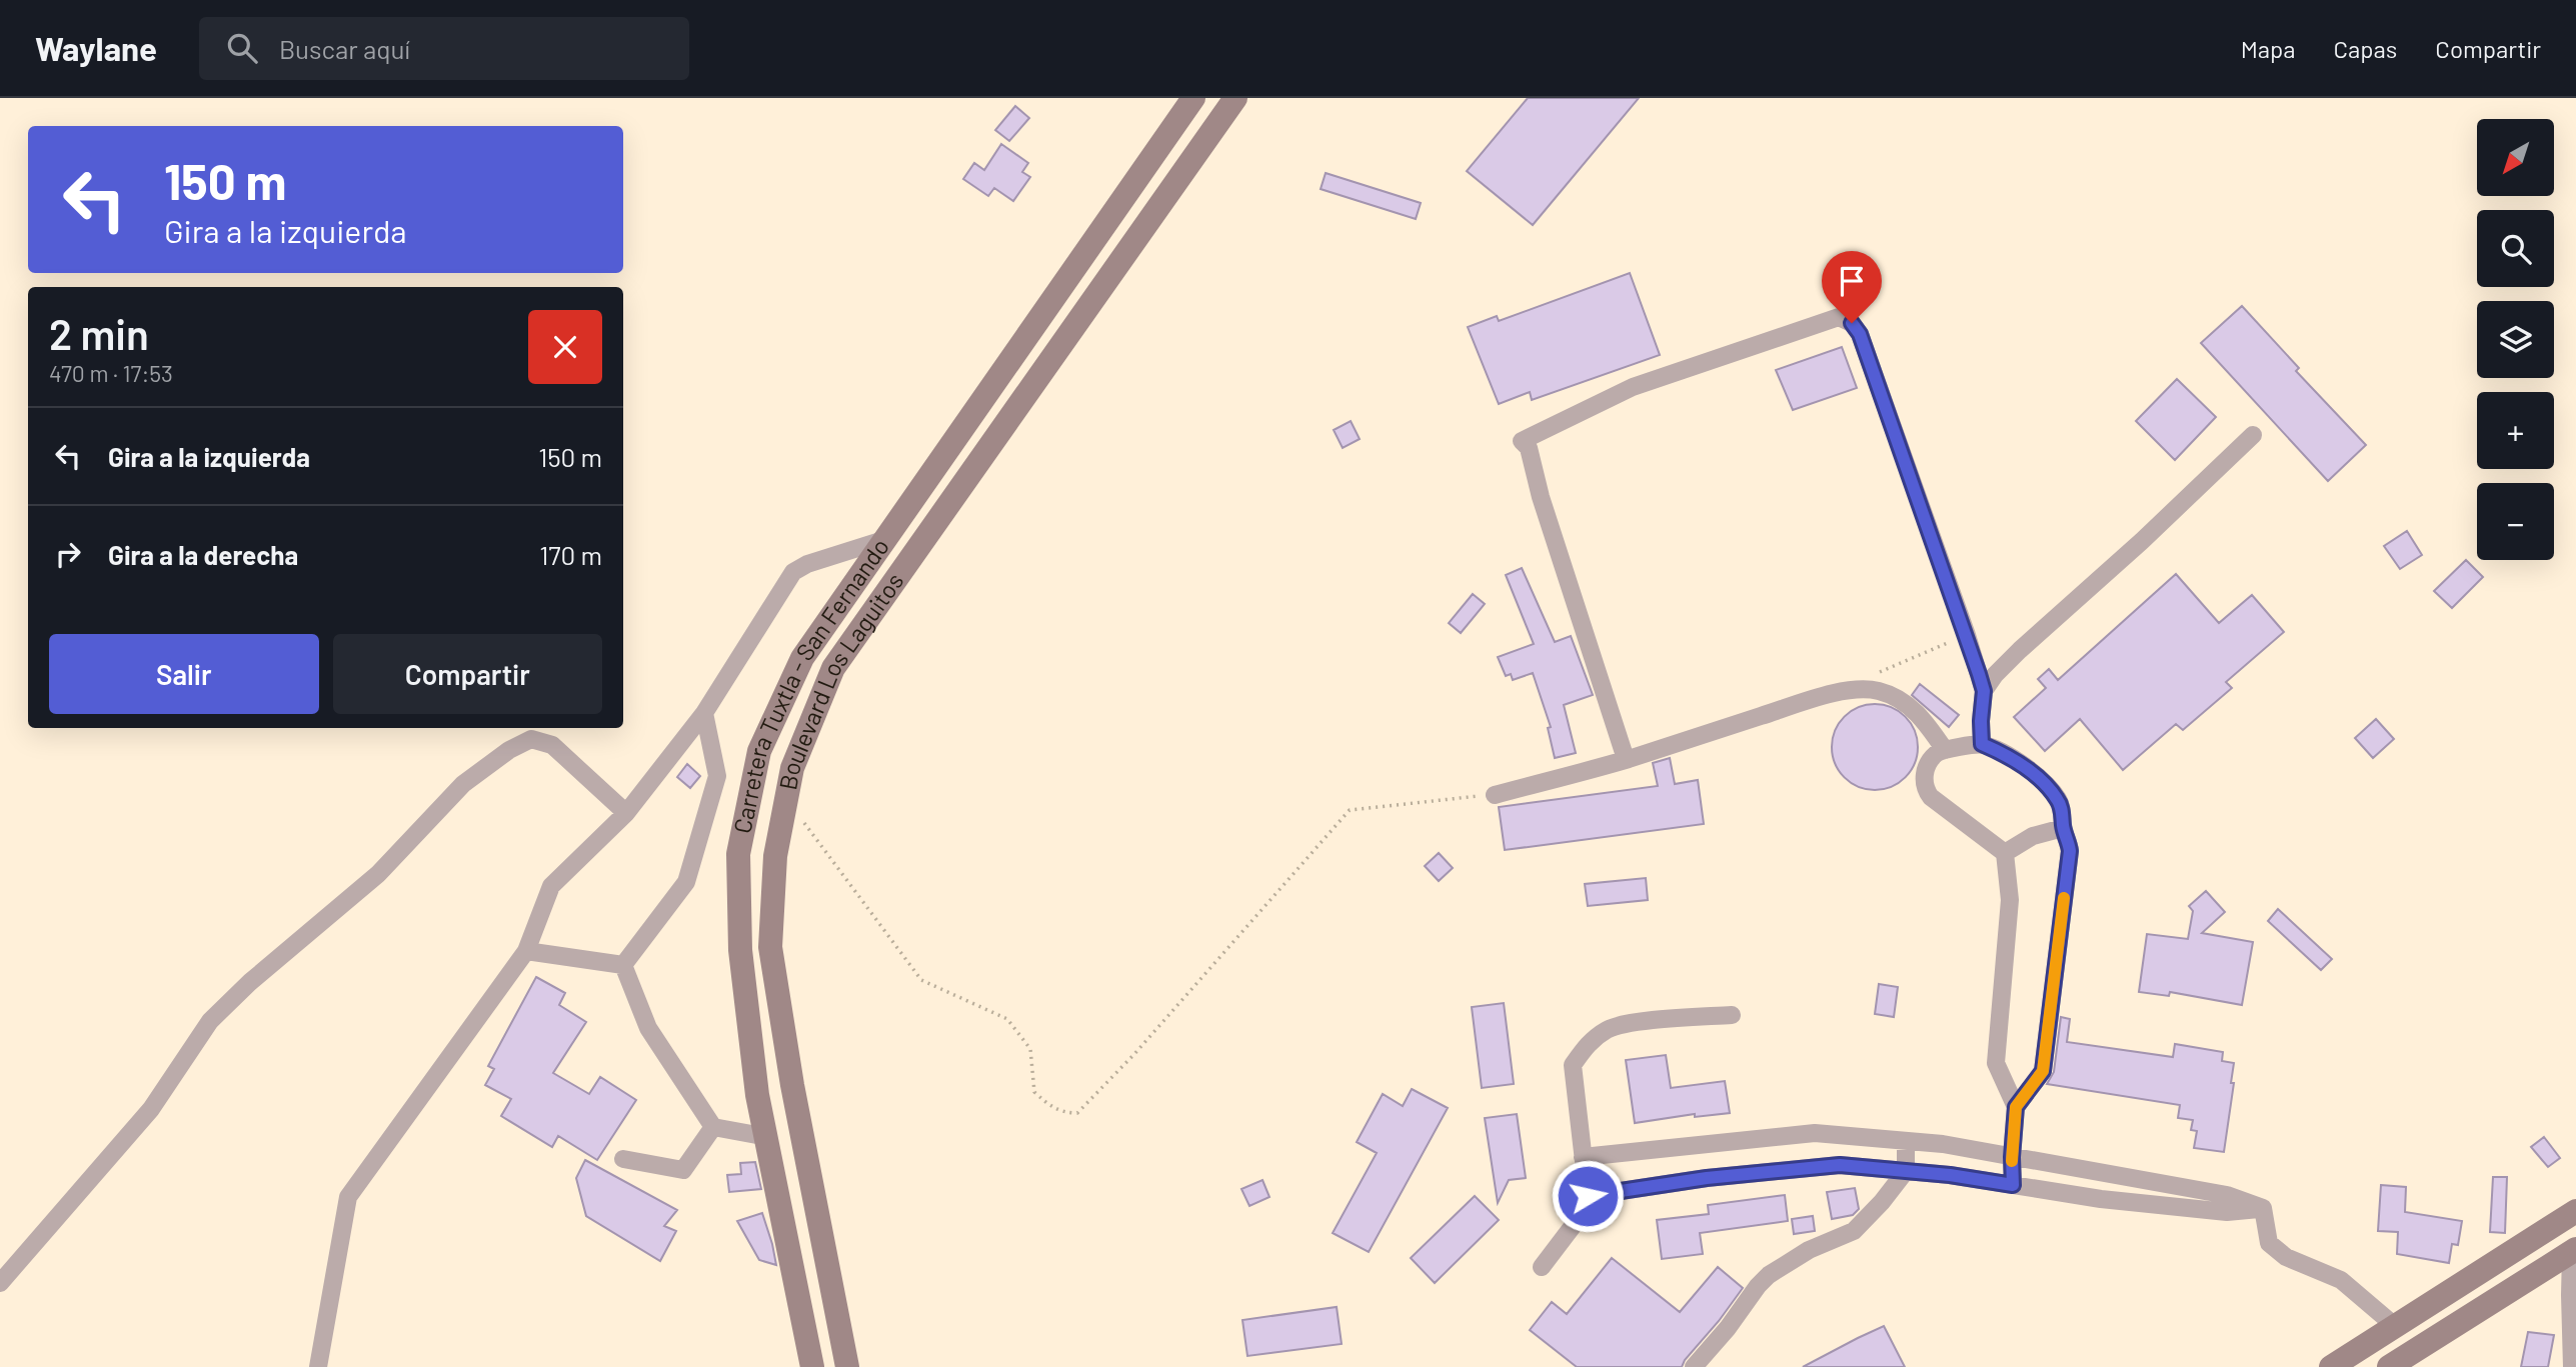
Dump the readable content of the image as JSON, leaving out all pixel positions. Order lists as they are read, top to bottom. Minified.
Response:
{"streets":{"main road":["Boulevard Los Laguitos","Carretera Tuxtla - San Fernando"]},"north":"bottom left","page":{"header":"Waylane","search":"Buscar aquí","nav":["Mapa","Capas","Compartir"],"map_buttons":["+","−"],"turn":["150 m","Gira a la izquierda"],"heading":["2 min","470 m · 17:53"],"list":[{"name":"Gira a la izquierda","value":"150 m"},{"name":"Gira a la derecha","value":"170 m"}],"buttons":["Salir","Compartir"]}}
